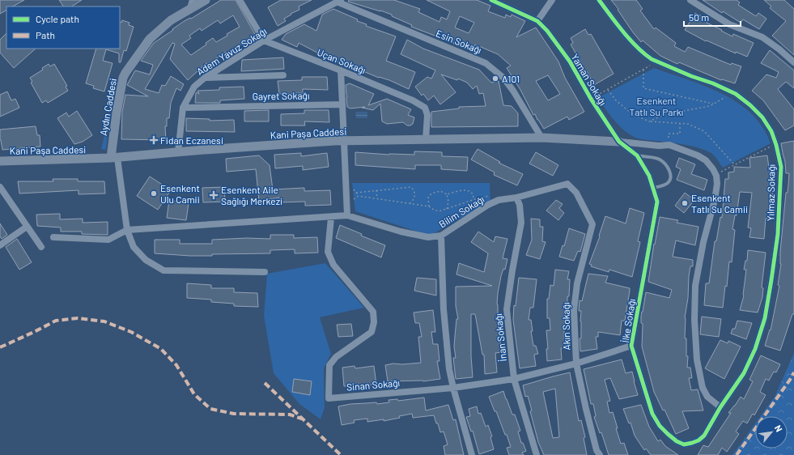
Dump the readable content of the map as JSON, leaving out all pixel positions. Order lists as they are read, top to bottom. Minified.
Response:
{"streets":{"street":["Esin Sokağı","Adem Yavuz Sokağı","Uçan Sokağı","Yaman Sokağı","Gayret Sokağı","Aydın Caddesi","Kani Paşa Caddesi","Yılmaz Sokağı","Bilim Sokağı","İlke Sokağı","Akın Sokağı","İnan Sokağı","Sinan Sokağı"]},"crossings":[["Esin Sokağı","Adem Yavuz Sokağı"],["Esin Sokağı","Kani Paşa Caddesi"],["Adem Yavuz Sokağı","Uçan Sokağı"],["Adem Yavuz Sokağı","Gayret Sokağı"],["Adem Yavuz Sokağı","Kani Paşa Caddesi"],["Uçan Sokağı","Kani Paşa Caddesi"],["Yaman Sokağı","Kani Paşa Caddesi"],["Yaman Sokağı","İlke Sokağı"],["Aydın Caddesi","Kani Paşa Caddesi"],["Kani Paşa Caddesi","İlke Sokağı"],["Yılmaz Sokağı","İlke Sokağı"],["Bilim Sokağı","Akın Sokağı"],["Bilim Sokağı","İnan Sokağı"],["İlke Sokağı","Sinan Sokağı"],["Akın Sokağı","Sinan Sokağı"],["İnan Sokağı","Sinan Sokağı"]],"parks":["Esenkent Tatlı Su Parkı"],"places":{"other":["A101","Esenkent Ulu Camii","Esenkent Tatlı Su Camii"],"health":["Fidan Eczanesi","Esenkent Aile Sağlığı Merkezi"]},"legend":["Cycle path","Path"],"scale_bar":"50 m","north":"top right"}
